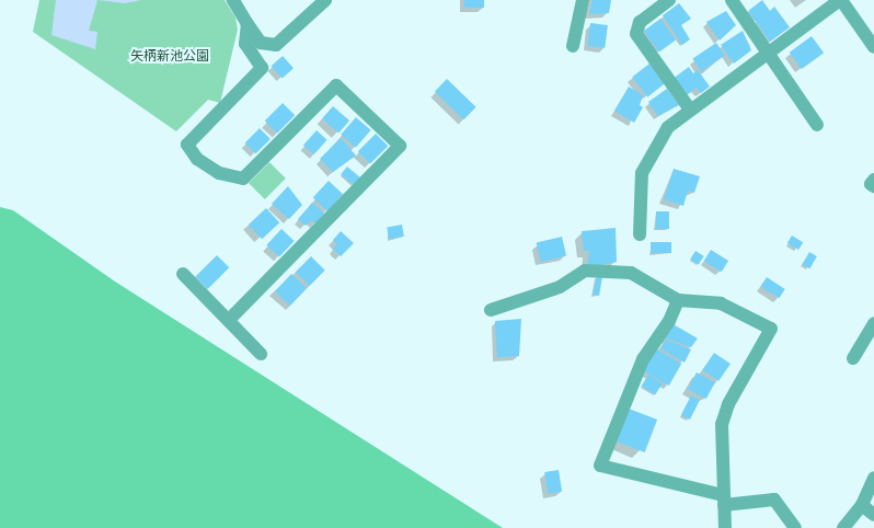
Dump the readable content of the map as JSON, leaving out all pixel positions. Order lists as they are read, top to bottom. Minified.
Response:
{"parks":["矢柄新池公園"]}
